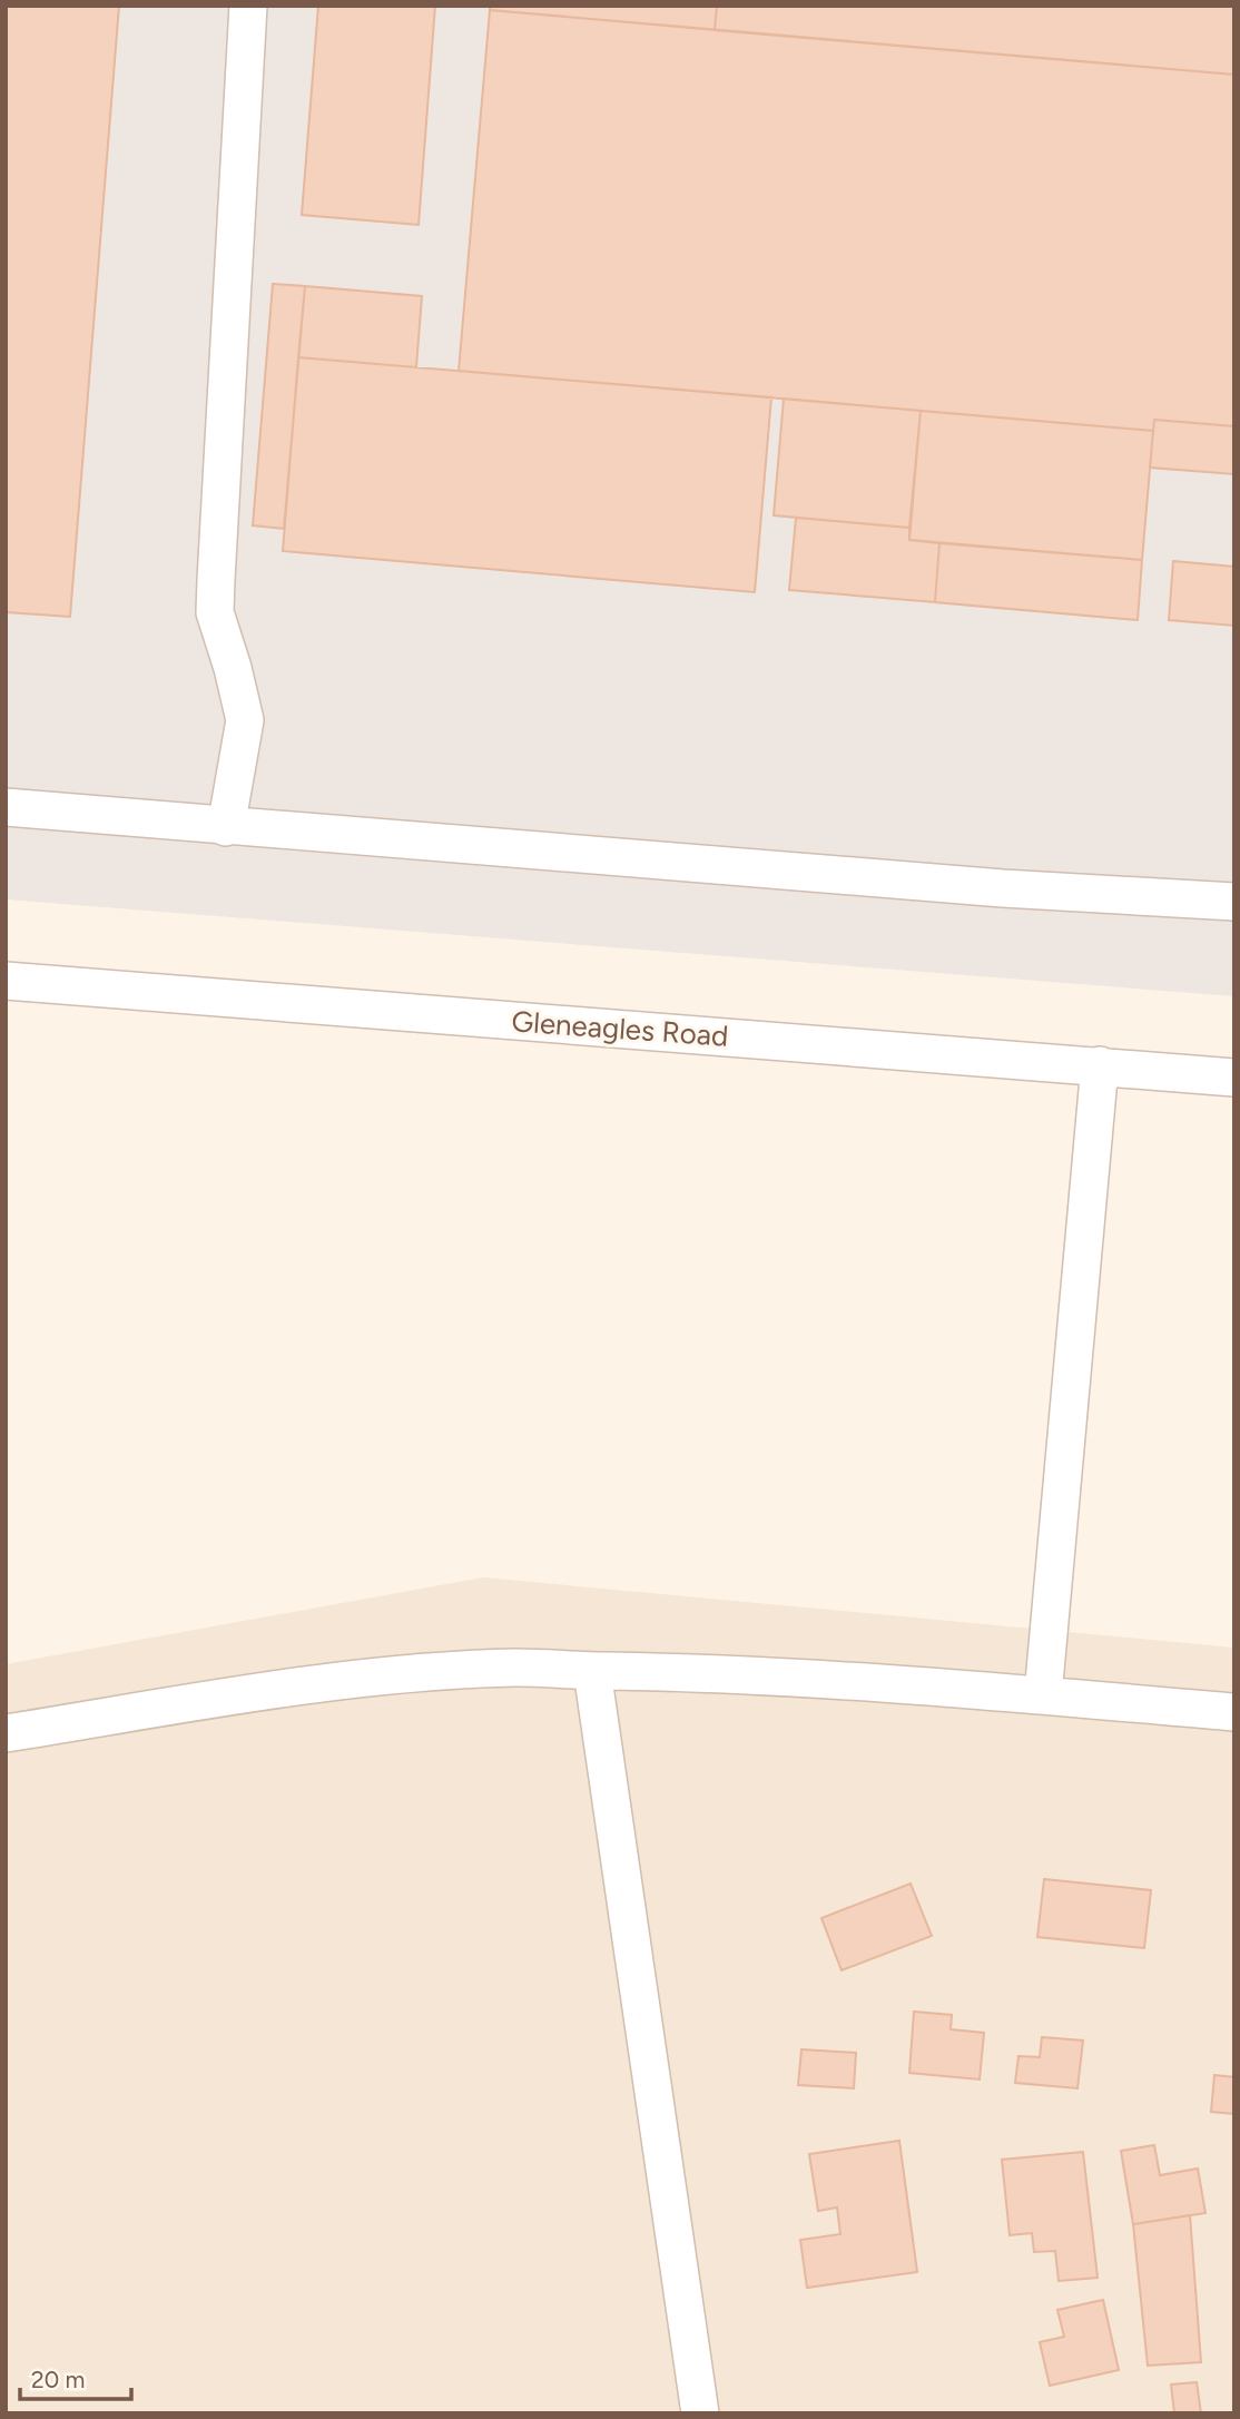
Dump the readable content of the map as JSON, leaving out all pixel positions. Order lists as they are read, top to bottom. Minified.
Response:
{"streets":{"street":["Gleneagles Road"]},"scale_bar":"20 m"}
